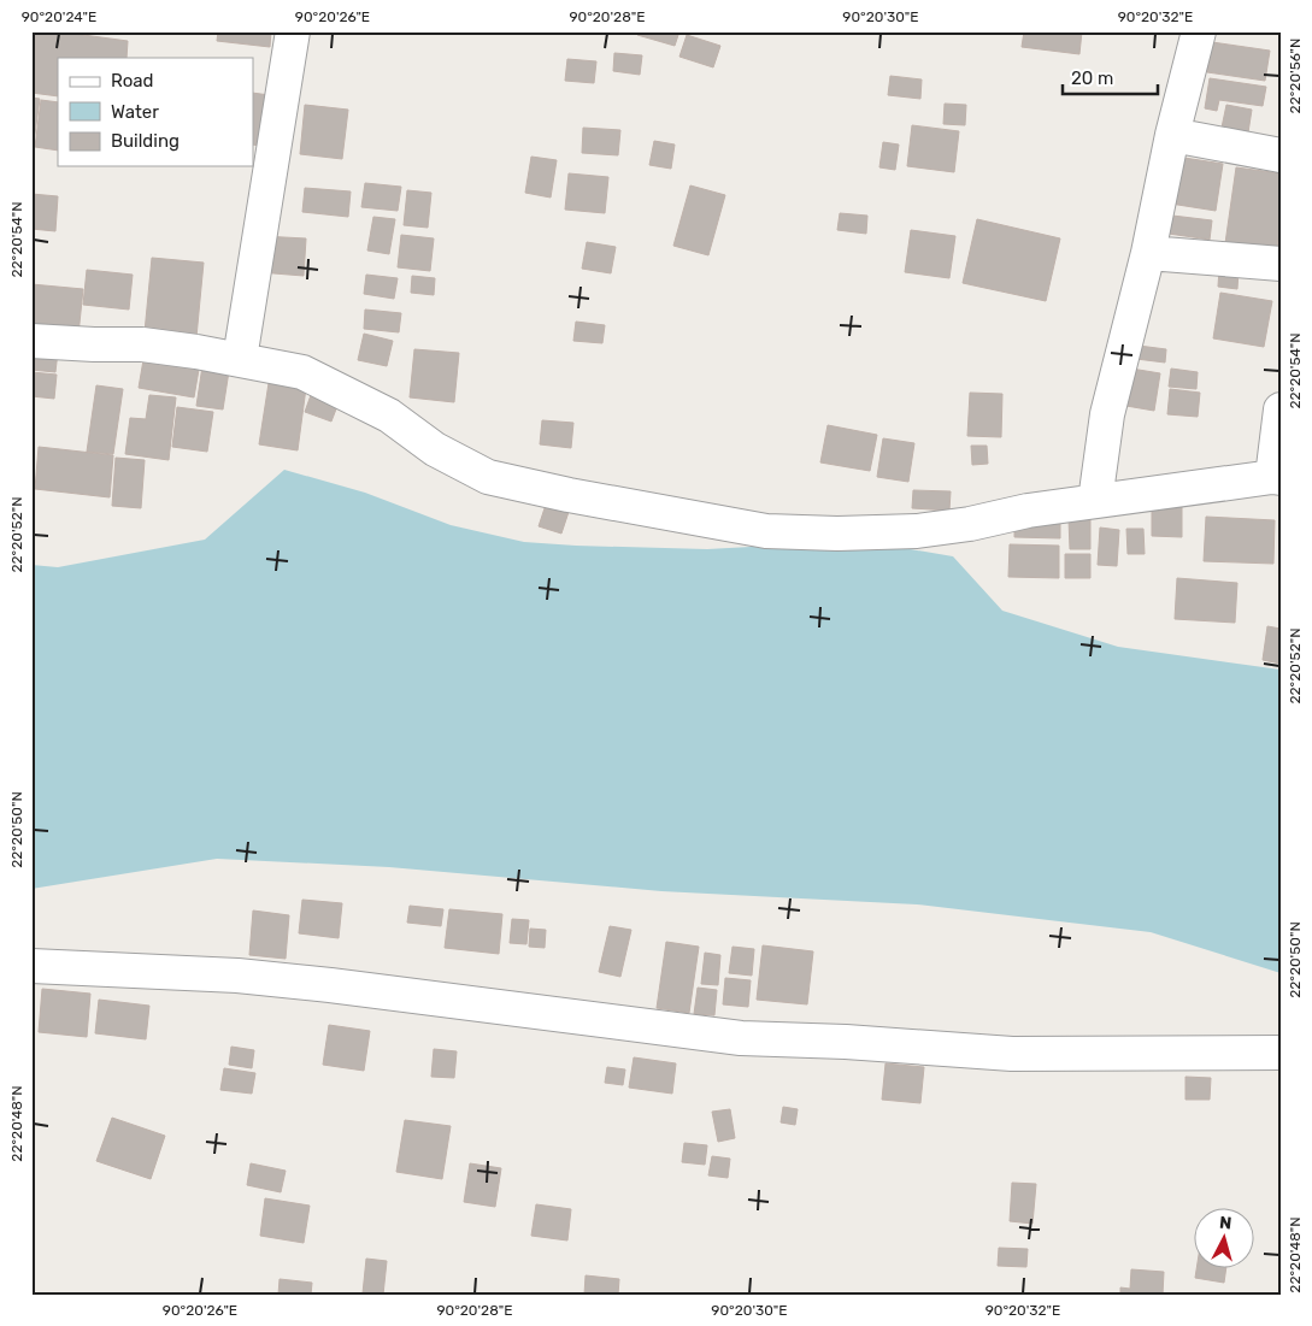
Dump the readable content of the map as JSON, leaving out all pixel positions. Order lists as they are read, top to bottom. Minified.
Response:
{"legend":["Road","Water","Building"],"scale_bar":"20 m","north":"top","coordinates":["90°20'24\"E","90°20'26\"E","90°20'28\"E","90°20'30\"E","90°20'32\"E","22°20'56\"N","22°20'54\"N","22°20'52\"N","22°20'50\"N","22°20'48\"N"]}
